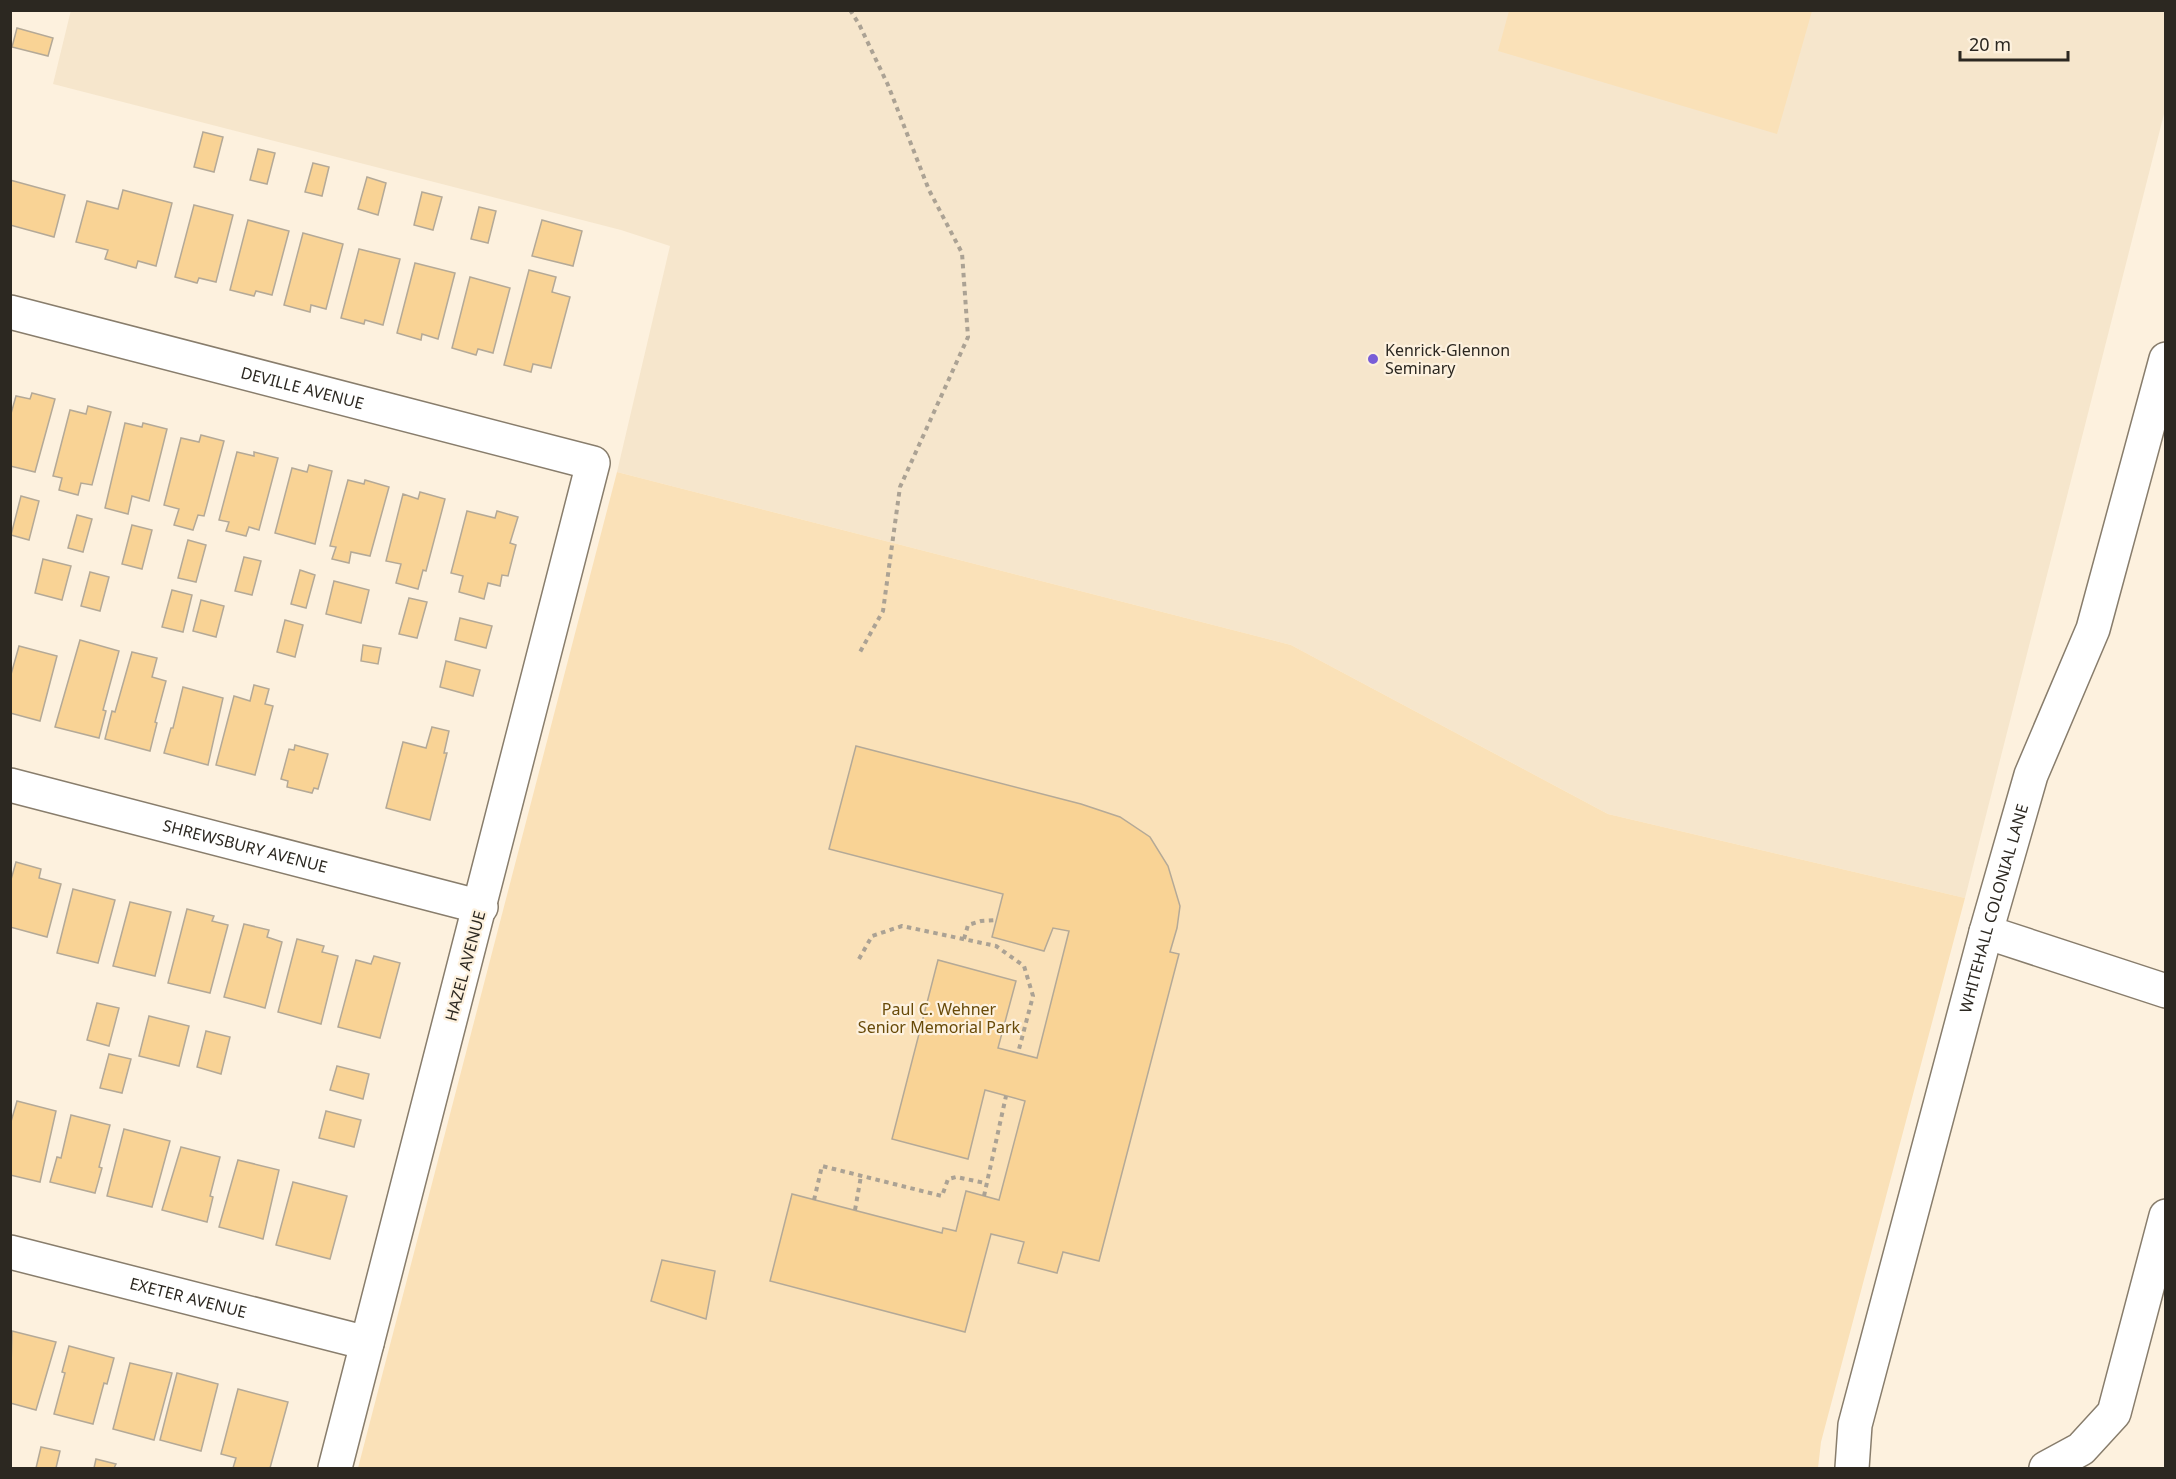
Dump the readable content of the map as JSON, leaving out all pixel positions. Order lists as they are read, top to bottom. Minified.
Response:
{"streets":{"street":["DEVILLE AVENUE","SHREWSBURY AVENUE","WHITEHALL COLONIAL LANE","HAZEL AVENUE","EXETER AVENUE"]},"crossings":[["DEVILLE AVENUE","HAZEL AVENUE"],["SHREWSBURY AVENUE","HAZEL AVENUE"],["HAZEL AVENUE","EXETER AVENUE"]],"parks":["Paul C. Wehner Senior Memorial Park"],"places":["Kenrick-Glennon Seminary"],"scale_bar":"20 m"}
